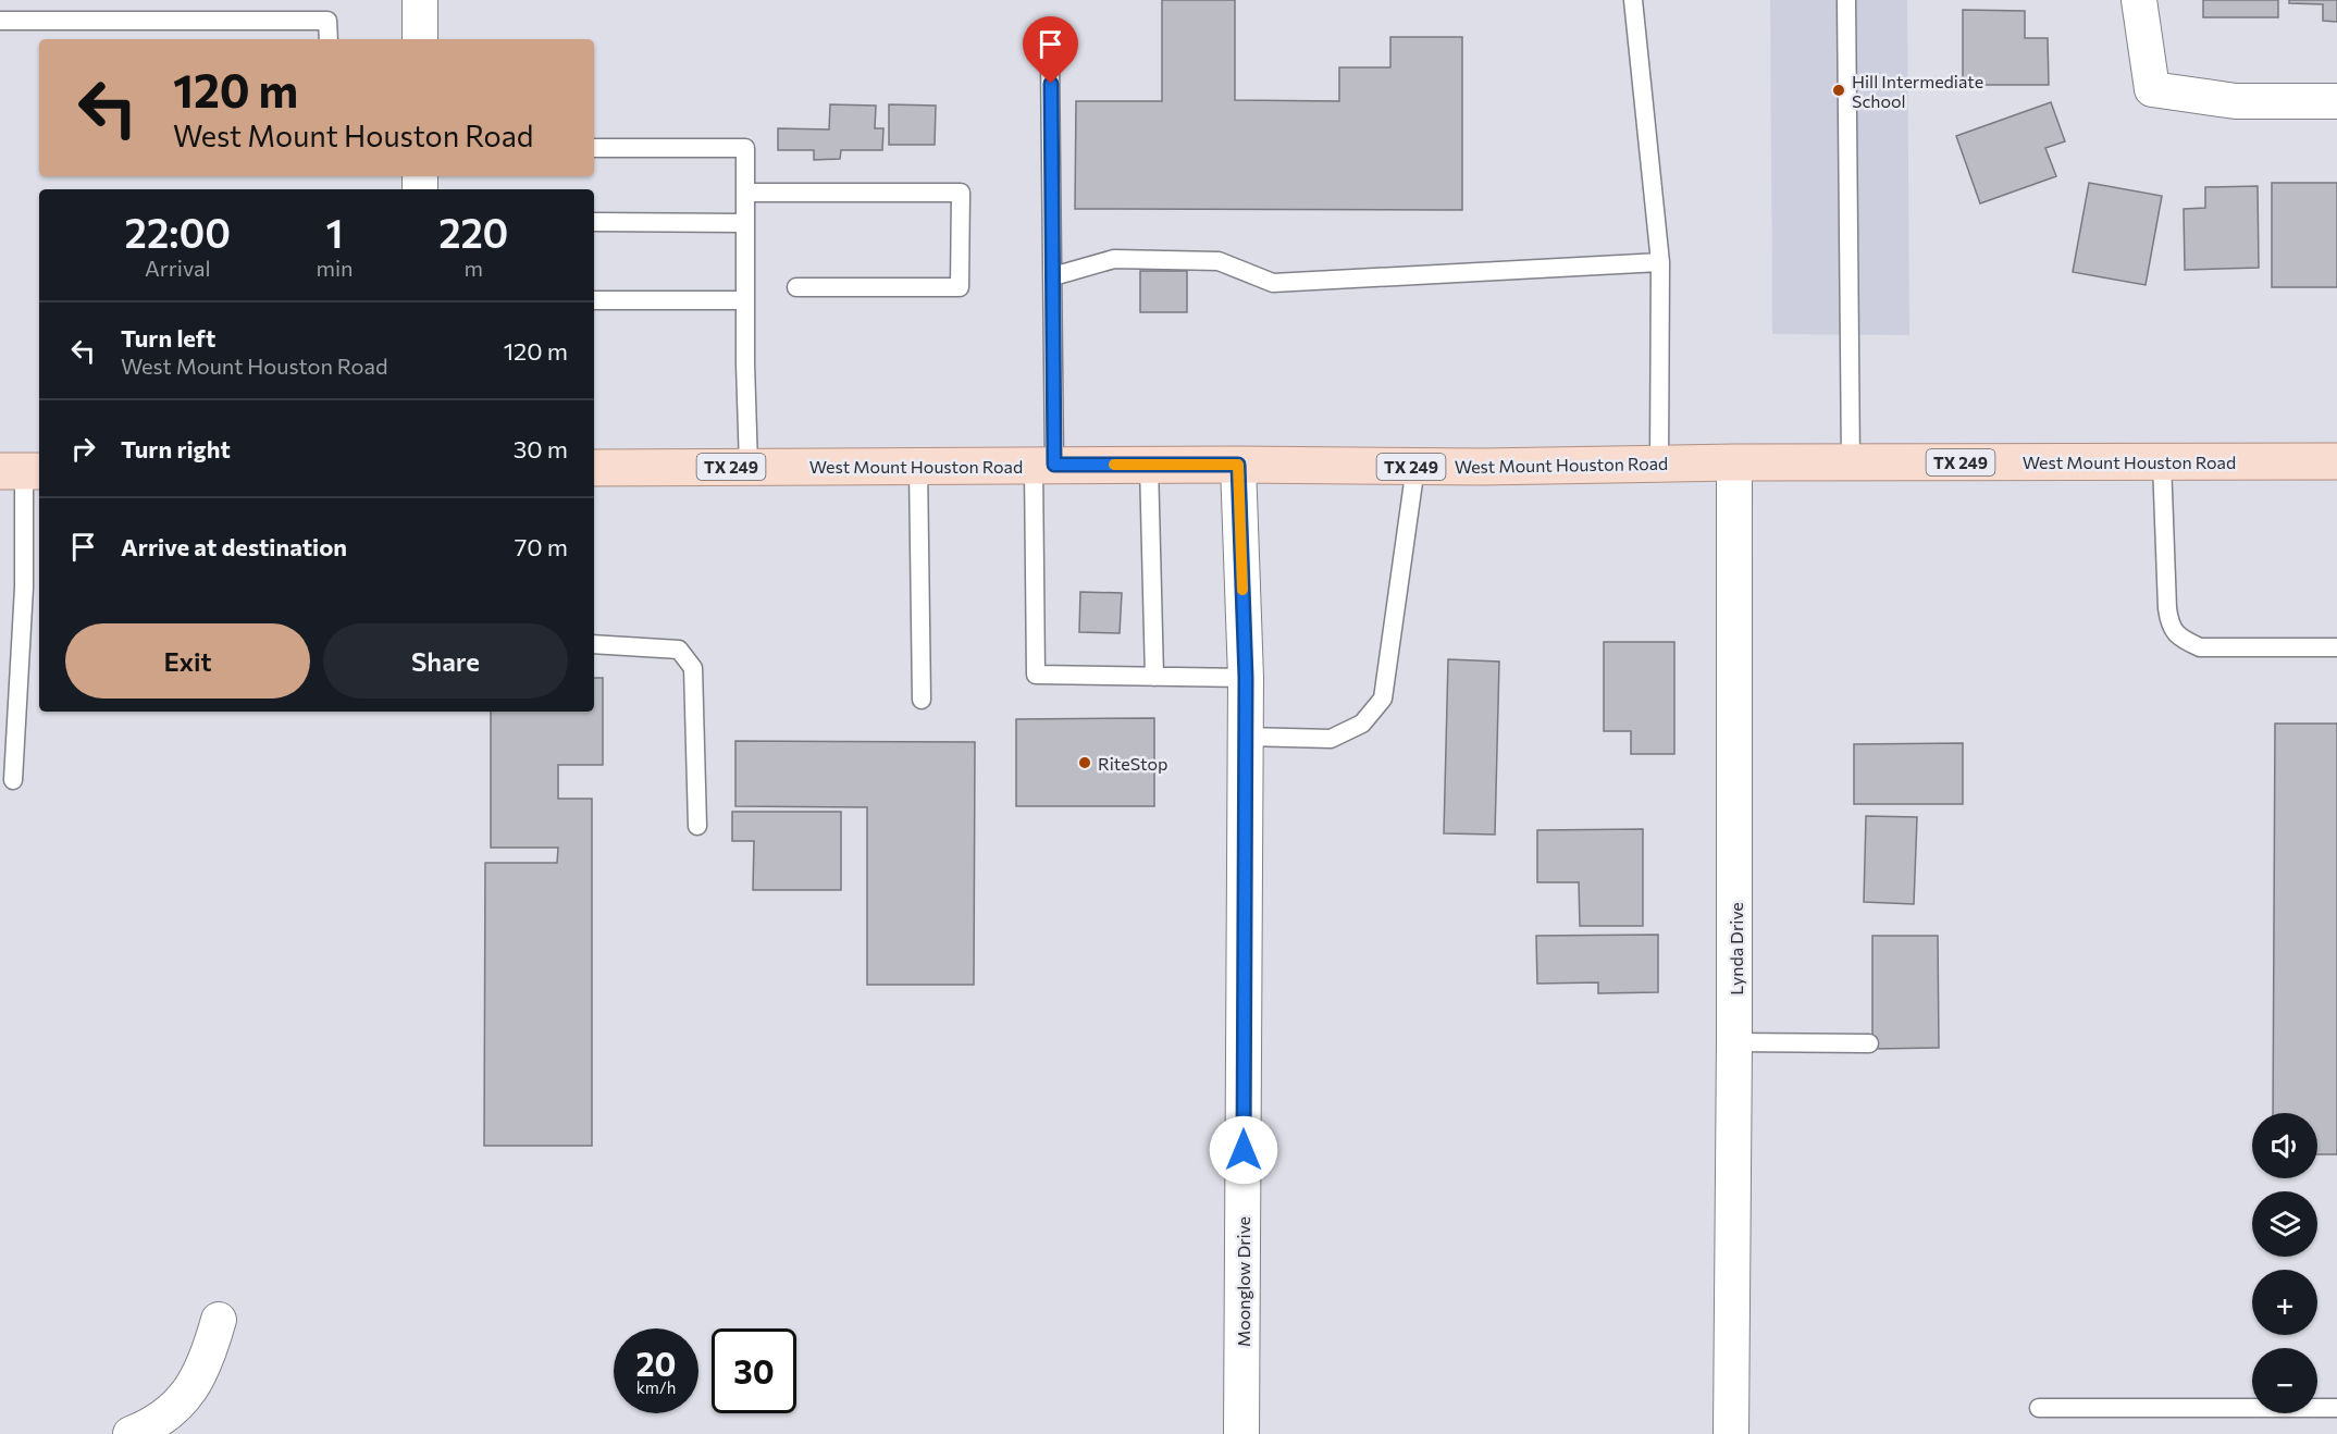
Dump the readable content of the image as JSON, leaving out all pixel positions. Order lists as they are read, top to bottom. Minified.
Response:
{"streets":{"main road":["West Mount Houston Road","TX 249"],"street":["Lynda Drive","Moonglow Drive"]},"crossings":[["West Mount Houston Road","Lynda Drive"],["West Mount Houston Road","Moonglow Drive"]],"places":["Hill Intermediate School","RiteStop"],"page":{"turn":["120 m","West Mount Houston Road"],"eta":["22:00","Arrival","1","min","220","m"],"list":[{"name":"Turn left","note":"West Mount Houston Road","value":"120 m"},{"name":"Turn right","value":"30 m"},{"name":"Arrive at destination","value":"70 m"}],"buttons":["Exit","Share"],"map_buttons":["+","−"],"speed":"20 km/h","limit":"30"}}
